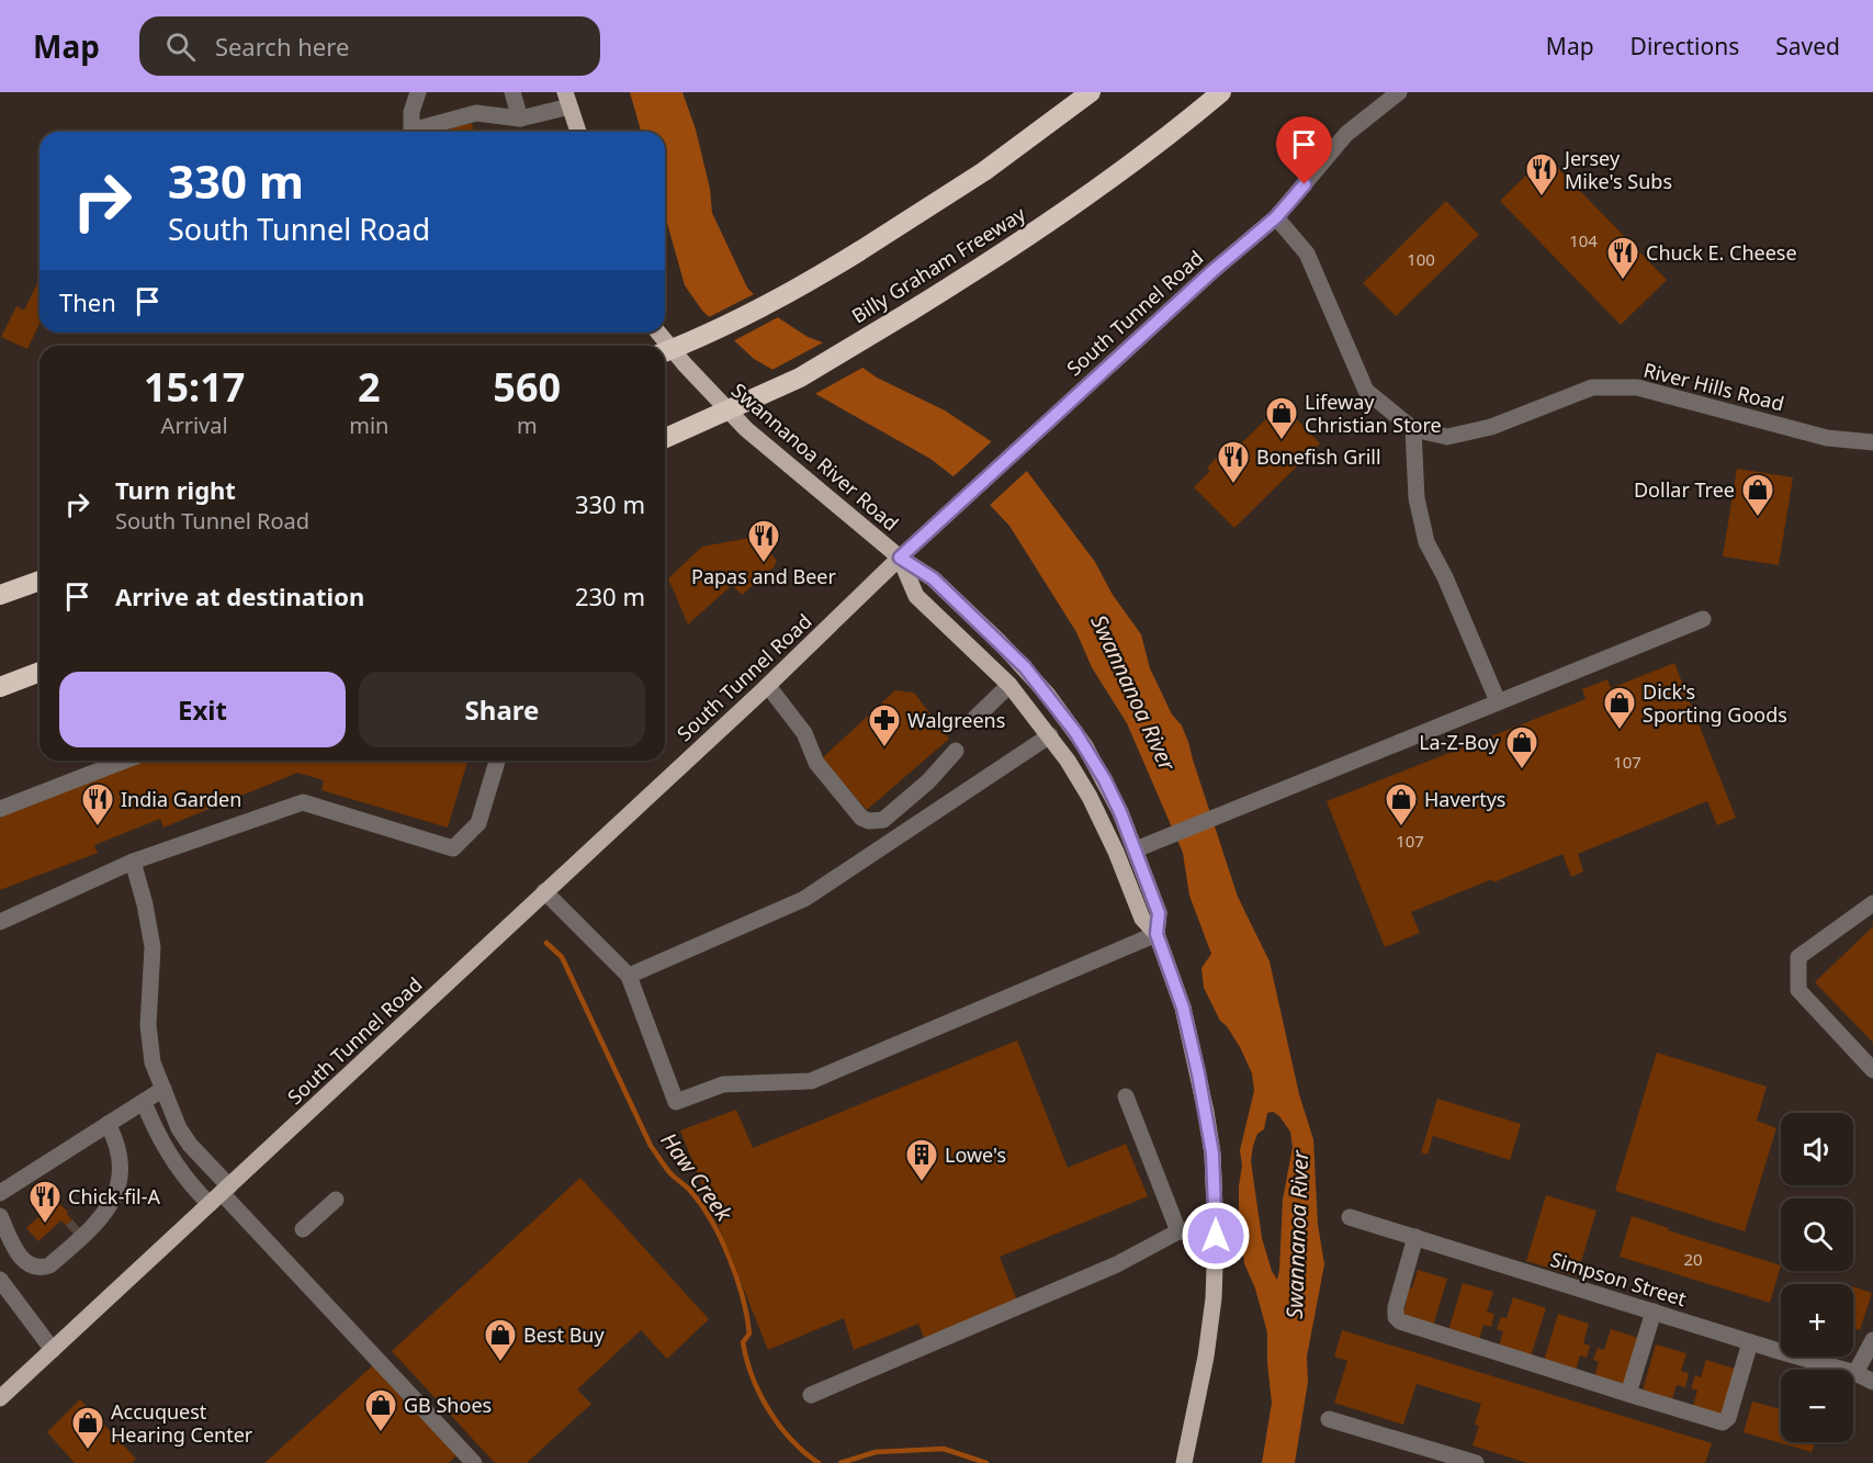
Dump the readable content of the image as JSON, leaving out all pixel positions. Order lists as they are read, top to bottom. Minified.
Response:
{"streets":{"highway":["Billy Graham Freeway"],"main road":["South Tunnel Road","Swannanoa River Road"],"street":["River Hills Road","Simpson Street"]},"crossings":[["South Tunnel Road","River Hills Road"],["South Tunnel Road","Swannanoa River Road"]],"water":["Swannanoa River","Haw Creek"],"places":{"restaurant":["Jersey Mike's Subs","Chuck E. Cheese","Bonefish Grill","Papas and Beer","India Garden","Chick-fil-A"],"shop":["Lifeway Christian Store","Dollar Tree","Dick's Sporting Goods","La-Z-Boy","Havertys","Best Buy","GB Shoes","Accuquest Hearing Center"],"pharmacy":["Walgreens"],"building":["Lowe's"]},"house_numbers":["104","100","107","107","20"],"page":{"header":"Map","search":"Search here","nav":["Map","Directions","Saved"],"turn":["330 m","South Tunnel Road"],"then":"Then","eta":["15:17","Arrival","2","min","560","m"],"list":[{"name":"Turn right","note":"South Tunnel Road","value":"330 m"},{"name":"Arrive at destination","value":"230 m"}],"buttons":["Exit","Share"],"map_buttons":["+","−"]}}
